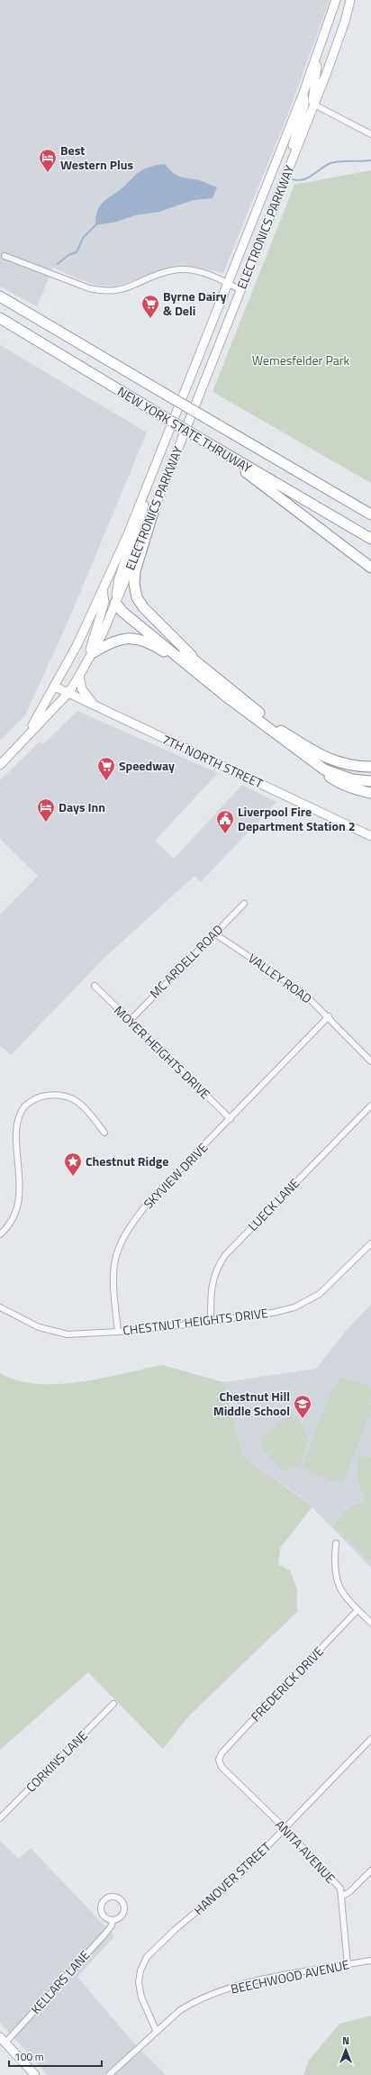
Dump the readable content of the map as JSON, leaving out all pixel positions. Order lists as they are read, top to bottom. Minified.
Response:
{"streets":{"highway":["NEW YORK STATE THRUWAY"],"main road":["ELECTRONICS PARKWAY","7TH NORTH STREET"],"street":["MC ARDELL ROAD","VALLEY ROAD","MOYER HEIGHTS DRIVE","SKYVIEW DRIVE","LUECK LANE","CHESTNUT HEIGHTS DRIVE","FREDERICK DRIVE","CORKINS LANE","ANITA AVENUE","HANOVER STREET","BEECHWOOD AVENUE","KELLARS LANE"]},"crossings":[["ELECTRONICS PARKWAY","7TH NORTH STREET"],["MC ARDELL ROAD","VALLEY ROAD"],["MC ARDELL ROAD","MOYER HEIGHTS DRIVE"],["VALLEY ROAD","SKYVIEW DRIVE"],["MOYER HEIGHTS DRIVE","SKYVIEW DRIVE"],["SKYVIEW DRIVE","CHESTNUT HEIGHTS DRIVE"],["LUECK LANE","CHESTNUT HEIGHTS DRIVE"],["FREDERICK DRIVE","ANITA AVENUE"],["ANITA AVENUE","HANOVER STREET"],["ANITA AVENUE","BEECHWOOD AVENUE"],["HANOVER STREET","BEECHWOOD AVENUE"]],"parks":["Wemesfelder Park"],"places":{"hotel":["Best Western Plus","Days Inn"],"supermarket":["Byrne Dairy & Deli","Speedway"],"public building":["Liverpool Fire Department Station 2"],"place":["Chestnut Ridge"],"school or university":["Chestnut Hill Middle School"]},"scale_bar":"100 m","north":"top"}
